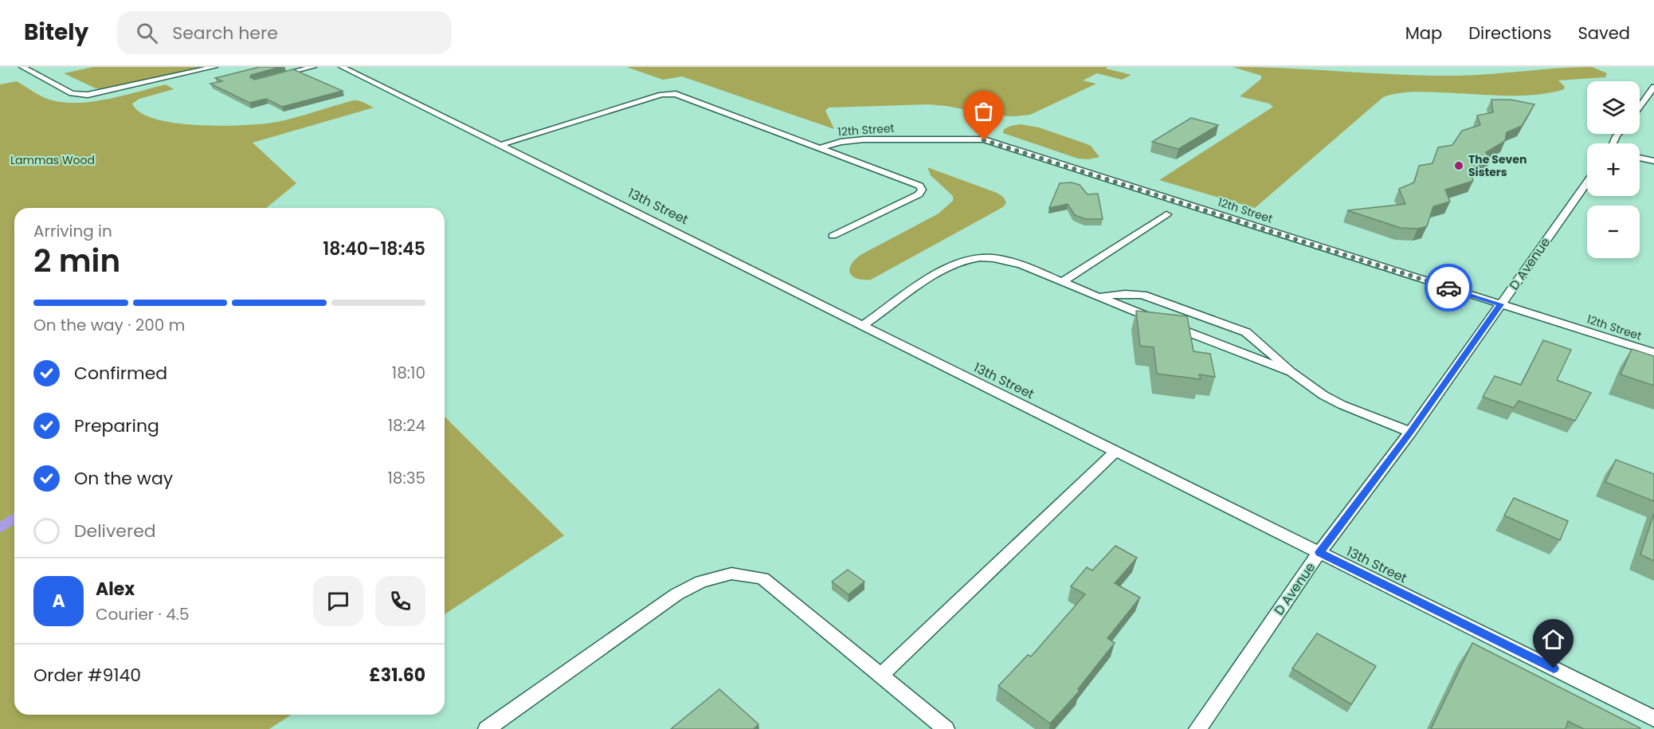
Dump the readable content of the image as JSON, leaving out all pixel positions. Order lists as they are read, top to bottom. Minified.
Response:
{"streets":{"lane":["12th Street","13th Street","D Avenue"]},"crossings":[["12th Street","D Avenue"],["13th Street","D Avenue"]],"parks":["Lammas Wood"],"places":["The Seven Sisters"],"page":{"header":"Bitely","search":"Search here","nav":["Map","Directions","Saved"],"map_buttons":["+","−"],"heading":["2 min","Arriving in","18:40–18:45"],"panel":["Alex","Courier · 4.5","Order #9140","£31.60"],"bar":"On the way · 200 m","list":[["Confirmed","18:10"],["Preparing","18:24"],["On the way","18:35"],"Delivered"],"round":"A"}}
